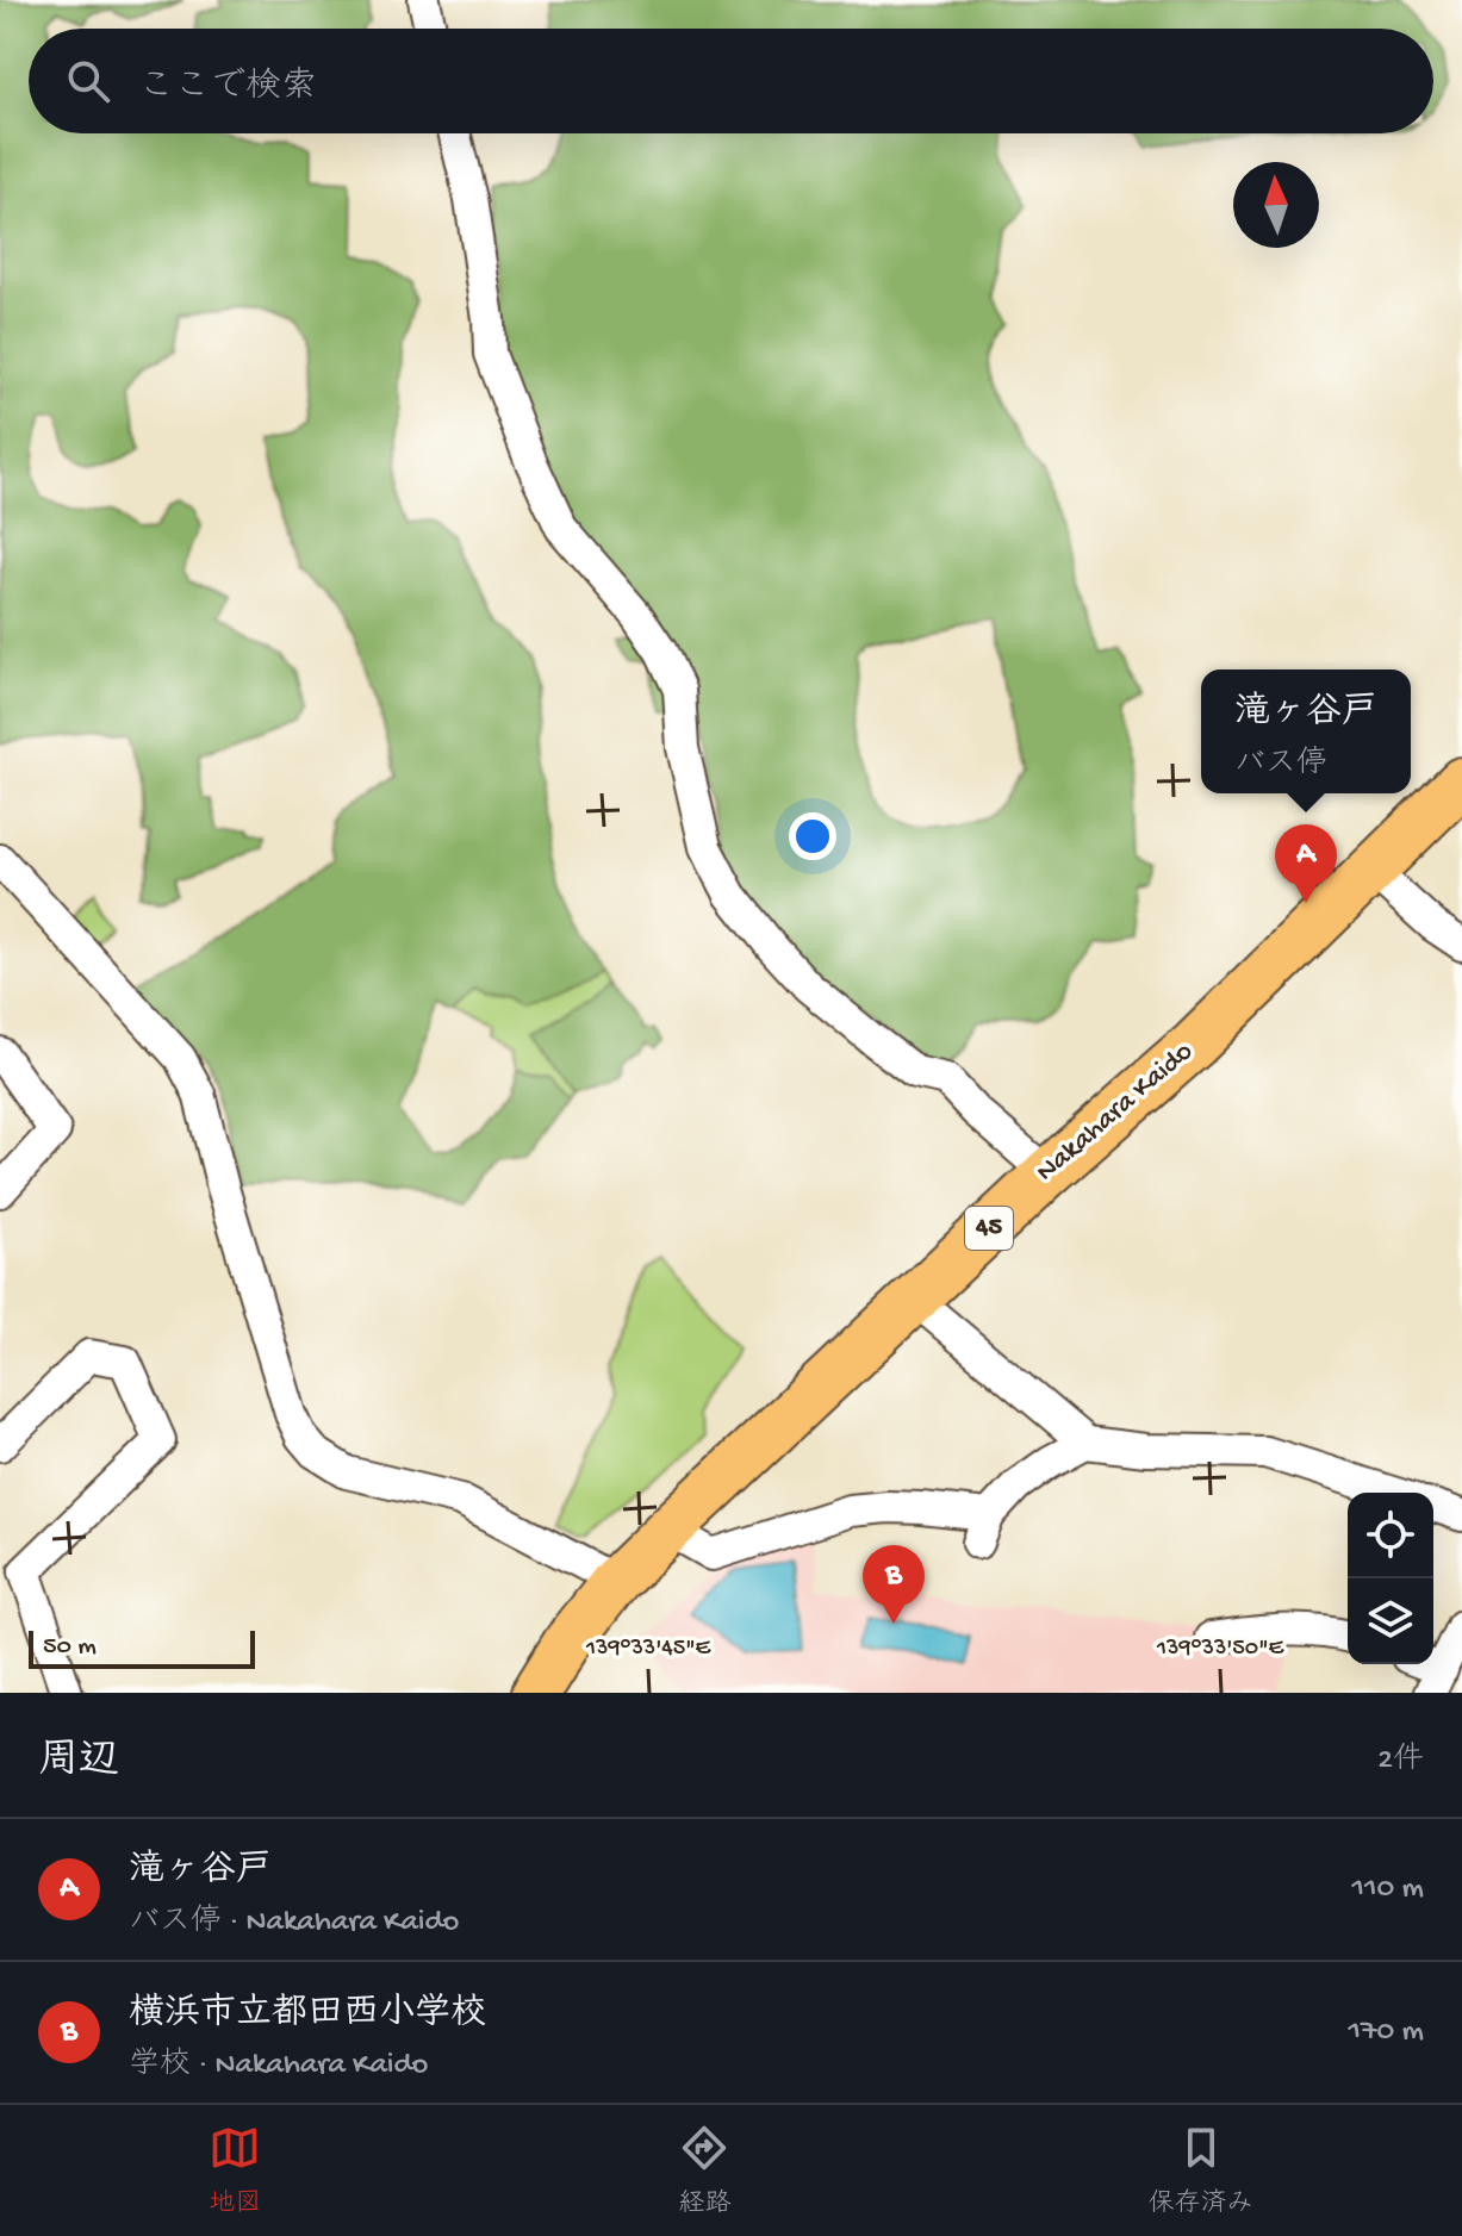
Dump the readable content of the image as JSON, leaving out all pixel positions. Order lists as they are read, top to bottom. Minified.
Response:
{"streets":{"main road":["Nakahara Kaido","45"]},"scale_bar":"50 m","north":"top","page":{"search":"ここで検索","popup":["滝ヶ谷戸","バス停"],"pins":["A","B"],"scale":"50 m","heading":["周辺","2件"],"list":[{"mark":"A","name":"滝ヶ谷戸","note":"バス停 · Nakahara Kaido","value":"110 m"},{"mark":"B","name":"横浜市立都田西小学校","note":"学校 · Nakahara Kaido","value":"170 m"}],"nav":["地図","経路","保存済み"]},"coordinates":["139°33'45\"E","139°33'50\"E"]}
